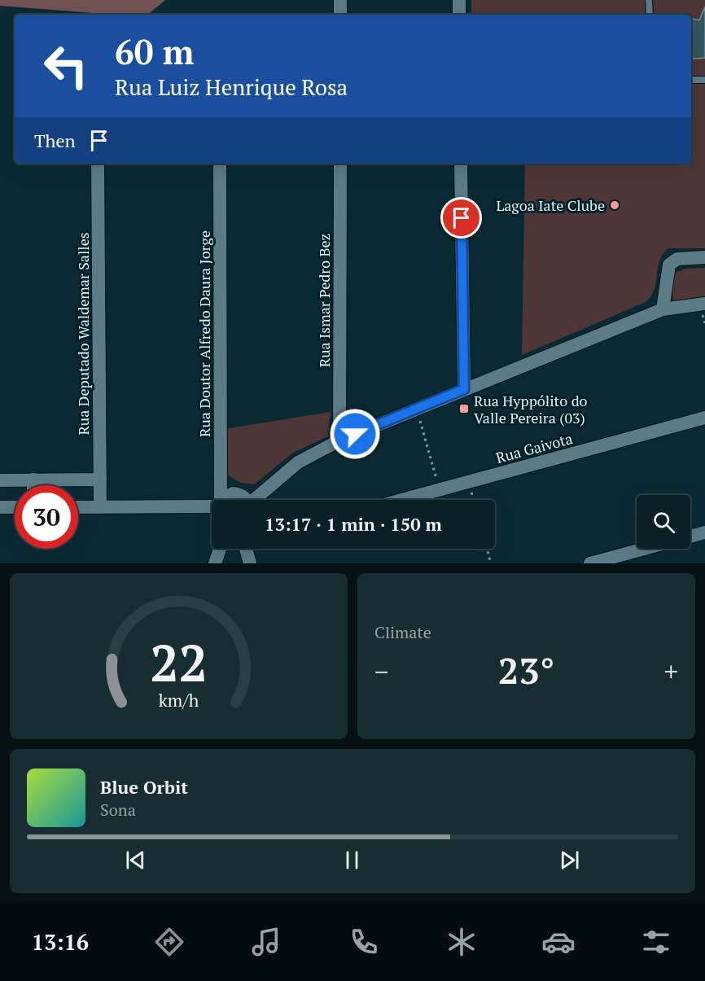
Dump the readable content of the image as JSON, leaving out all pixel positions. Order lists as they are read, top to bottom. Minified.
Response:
{"streets":{"street":["Rua Ismar Pedro Bez","Rua Deputado Waldemar Salles","Rua Doutor Alfredo Daura Jorge","Rua Gaivota"]},"places":{"other":["Lagoa Iate Clube"],"transit":["Rua Hyppólito do Valle Pereira (03)"]},"page":{"turn":["60 m","Rua Luiz Henrique Rosa"],"then":"Then","limit":"30","trip":"13:17 · 1 min · 150 m","tile":"Climate","heat":["−","23°","+"],"song":["Blue Orbit","Sona"],"tabs":"13:16","gauge":["22","km/h"]}}
